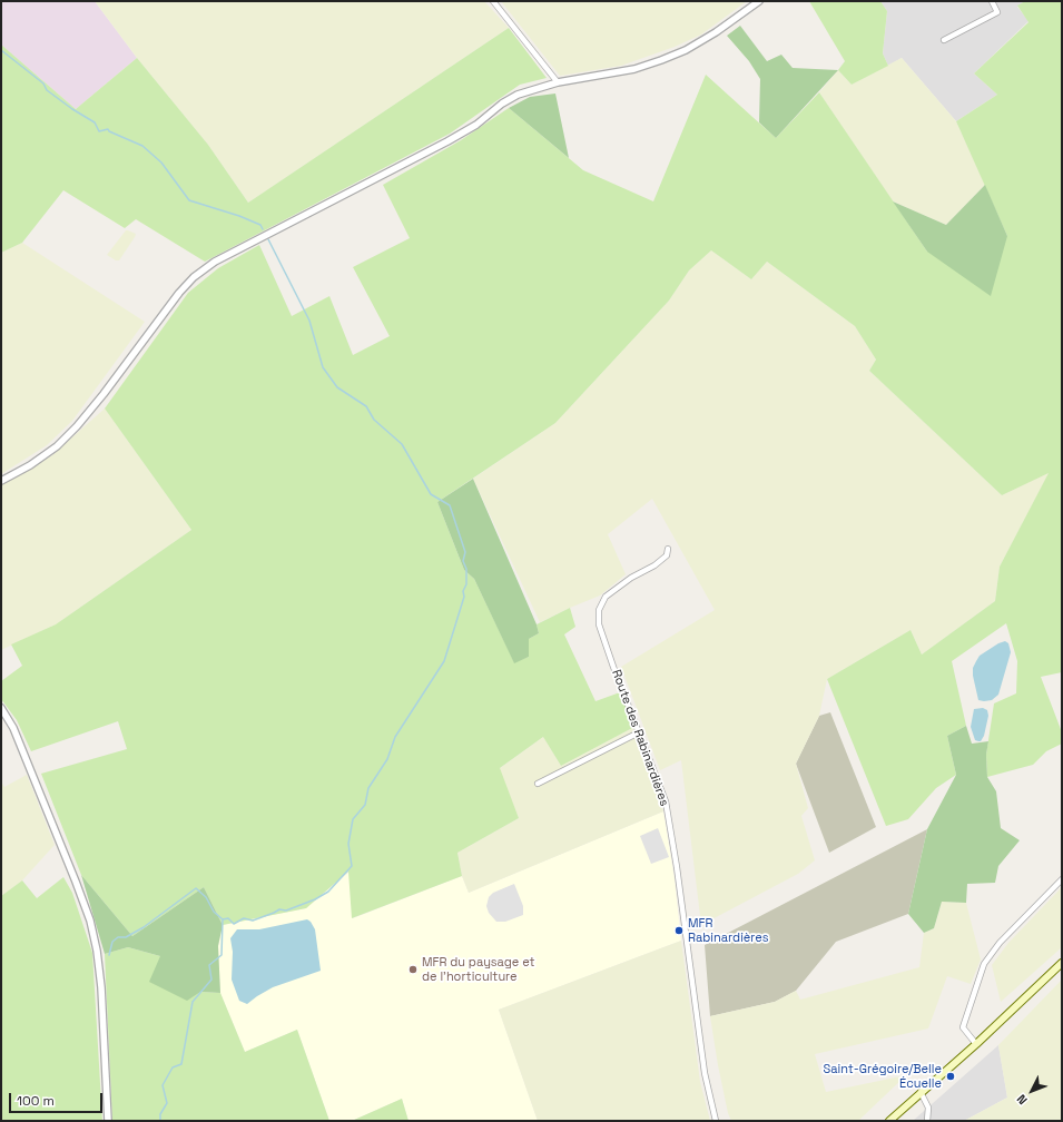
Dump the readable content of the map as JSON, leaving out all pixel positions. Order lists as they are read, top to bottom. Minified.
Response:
{"streets":{"street":["Route des Rabinardières"]},"places":["MFR Rabinardières","MFR du paysage et de l'horticulture","Saint-Grégoire/Belle Écuelle"],"scale_bar":"100 m","north":"bottom left"}
